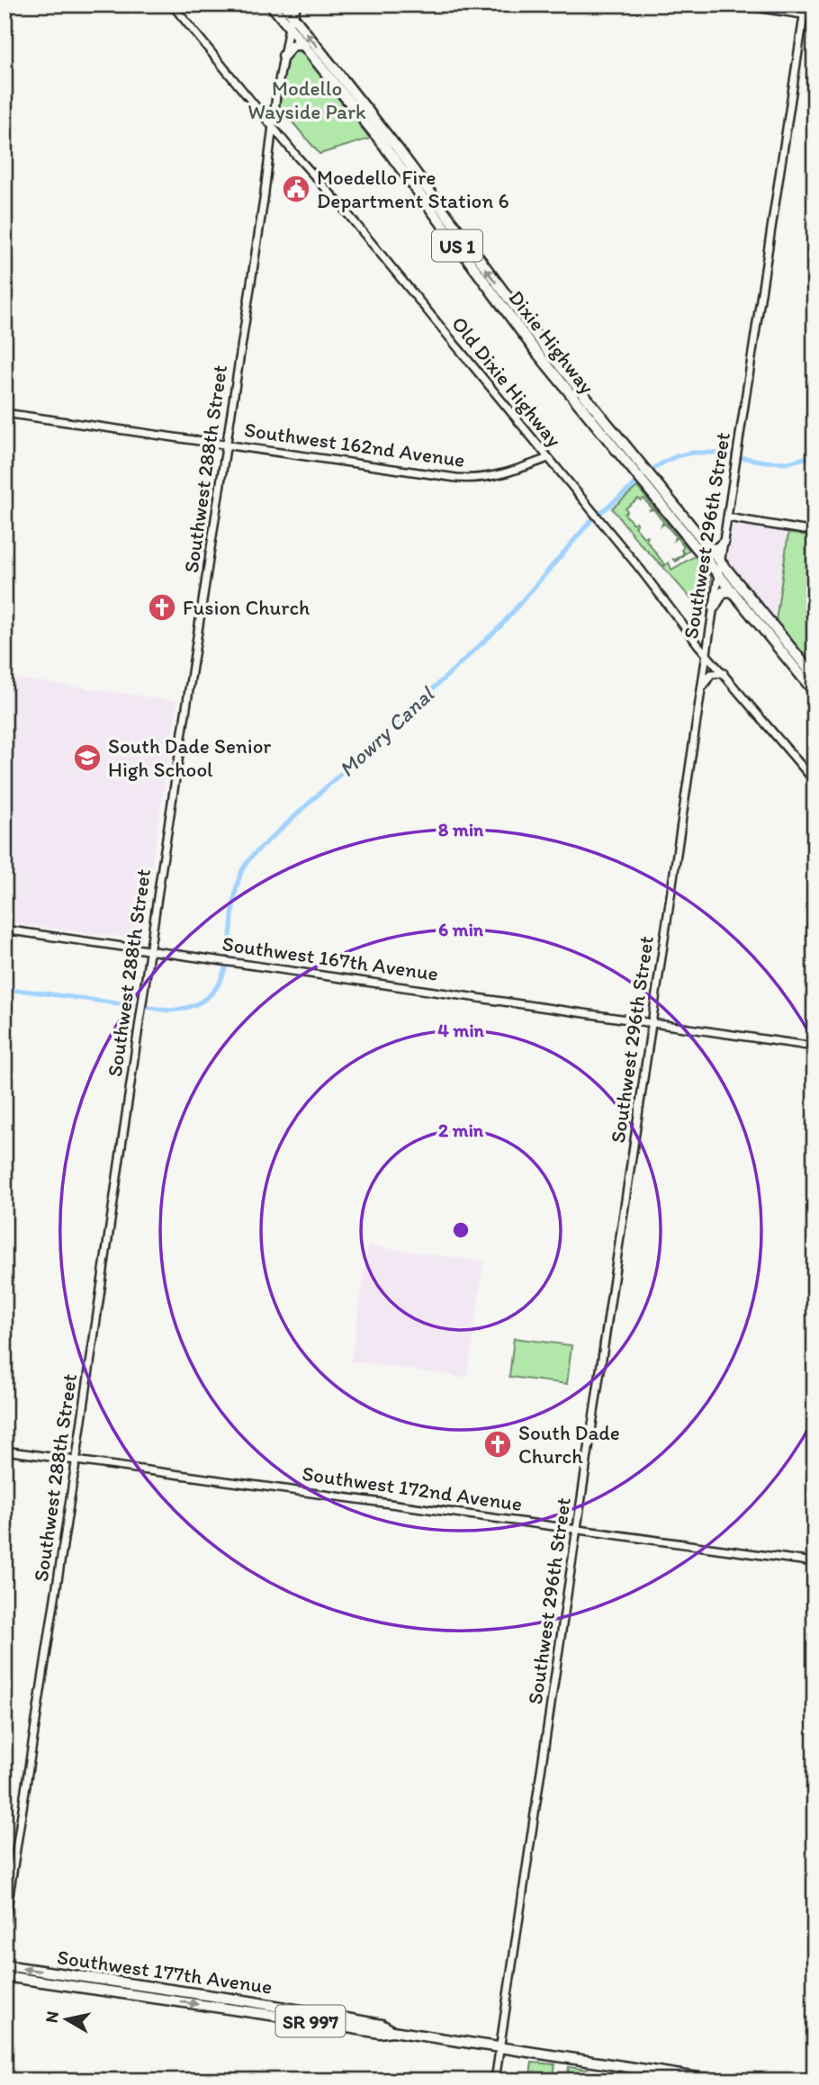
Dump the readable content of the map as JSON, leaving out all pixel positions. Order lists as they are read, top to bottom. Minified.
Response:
{"streets":{"highway":["US 1","Dixie Highway","Southwest 177th Avenue","SR 997"],"main road":["Southwest 288th Street"],"street":["Old Dixie Highway","Southwest 162nd Avenue","Southwest 296th Street","Southwest 167th Avenue","Southwest 172nd Avenue"]},"crossings":[["Dixie Highway","Southwest 288th Street"],["Dixie Highway","Southwest 296th Street"],["Old Dixie Highway","Southwest 162nd Avenue"],["Old Dixie Highway","Southwest 288th Street"],["Old Dixie Highway","Southwest 296th Street"],["Southwest 162nd Avenue","Southwest 288th Street"],["Southwest 288th Street","Southwest 167th Avenue"],["Southwest 288th Street","Southwest 172nd Avenue"],["Southwest 296th Street","Southwest 167th Avenue"],["Southwest 296th Street","Southwest 172nd Avenue"],["Southwest 296th Street","Southwest 177th Avenue"]],"water":["Mowry Canal"],"parks":["Modello Wayside Park"],"places":{"public building":["Moedello Fire Department Station 6"],"church":["Fusion Church","South Dade Church"],"school or university":["South Dade Senior High School"]},"north":"left","rings":["8 min","6 min","4 min","2 min"]}
